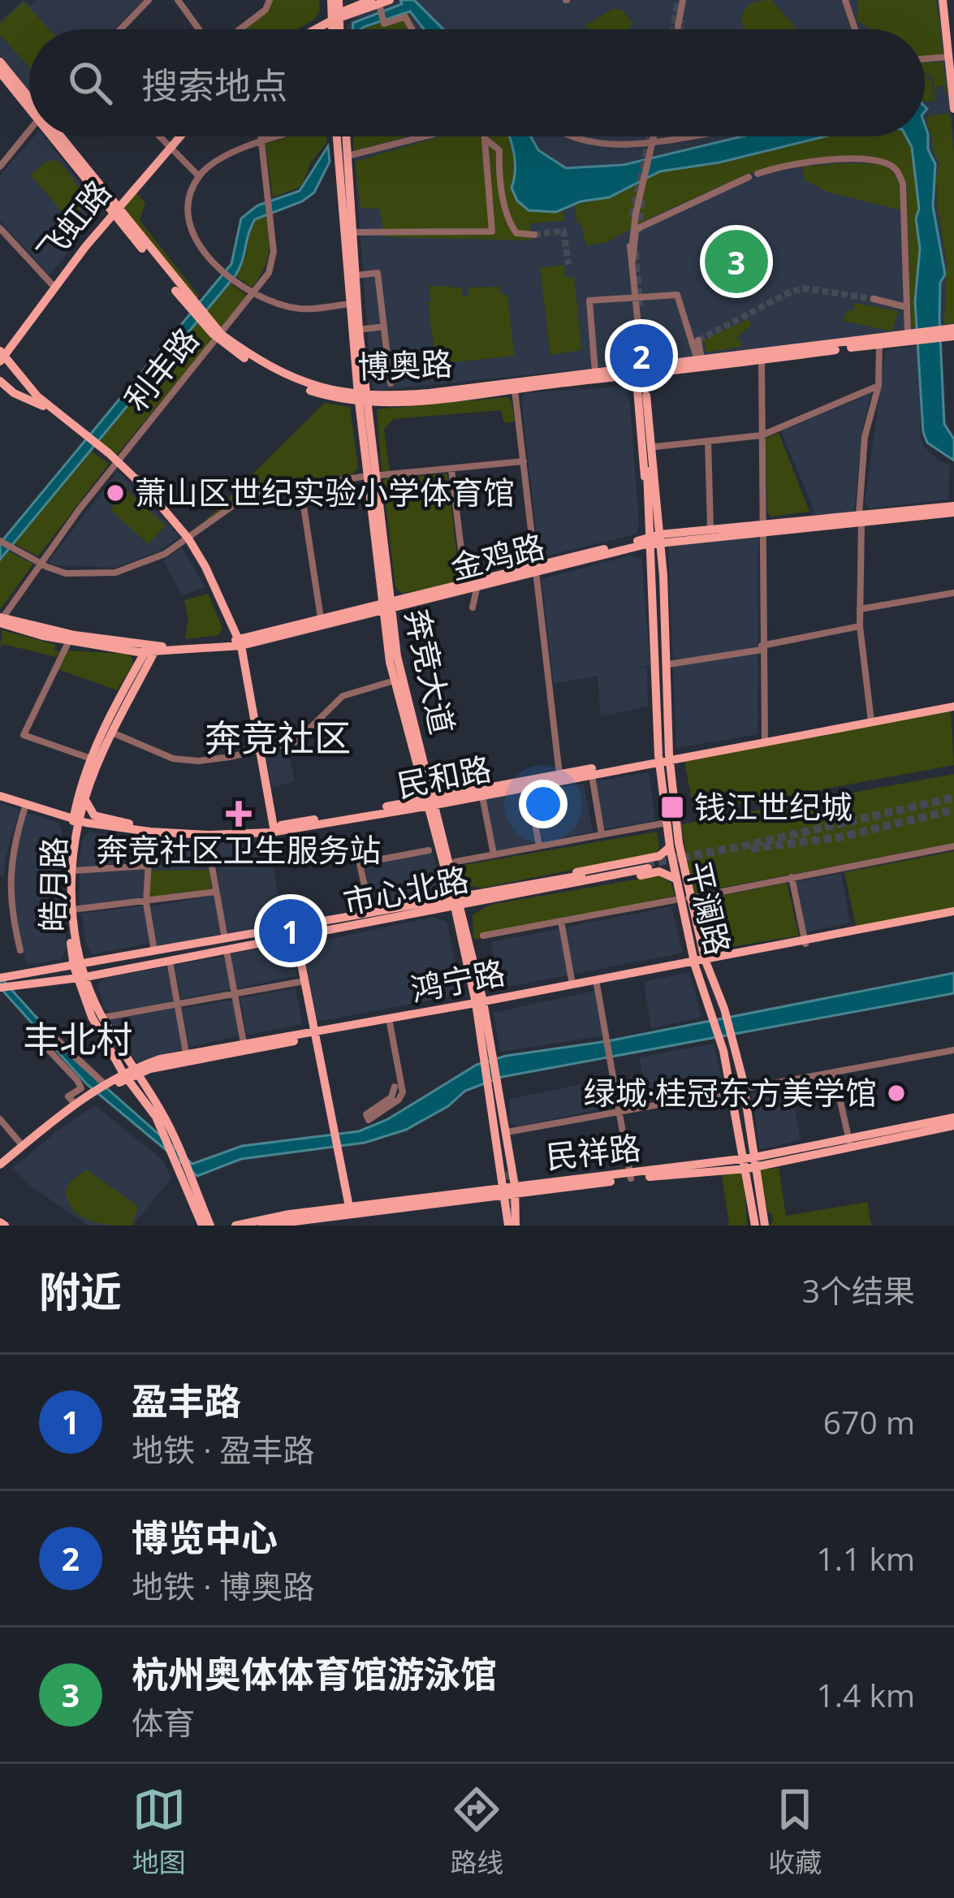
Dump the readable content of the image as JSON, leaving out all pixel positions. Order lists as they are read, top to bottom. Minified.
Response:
{"streets":{"main road":["飞虹路","博奥路","金鸡路","奔竞大道","民和路","皓月路","市心北路","平澜路","鸿宁路","民祥路"],"street":["利丰路"]},"crossings":[["飞虹路","博奥路"],["博奥路","利丰路"],["博奥路","奔竞大道"],["利丰路","金鸡路"],["金鸡路","奔竞大道"],["金鸡路","皓月路"],["金鸡路","平澜路"],["奔竞大道","民和路"],["奔竞大道","市心北路"],["奔竞大道","鸿宁路"],["奔竞大道","民祥路"],["民和路","皓月路"],["民和路","平澜路"],["皓月路","市心北路"],["皓月路","鸿宁路"],["平澜路","鸿宁路"],["平澜路","民祥路"]],"districts":["奔竞社区","丰北村"],"places":{"other":["萧山区世纪实验小学体育馆","绿城·桂冠东方美学馆"],"transit":["钱江世纪城"],"health":["奔竞社区卫生服务站"]},"page":{"search":"搜索地点","pins":["3","2","1"],"heading":["附近","3个结果"],"list":[{"mark":"1","name":"盈丰路","note":"地铁 · 盈丰路","value":"670 m"},{"mark":"2","name":"博览中心","note":"地铁 · 博奥路","value":"1.1 km"},{"mark":"3","name":"杭州奥体体育馆游泳馆","note":"体育","value":"1.4 km"}],"nav":["地图","路线","收藏"]}}
